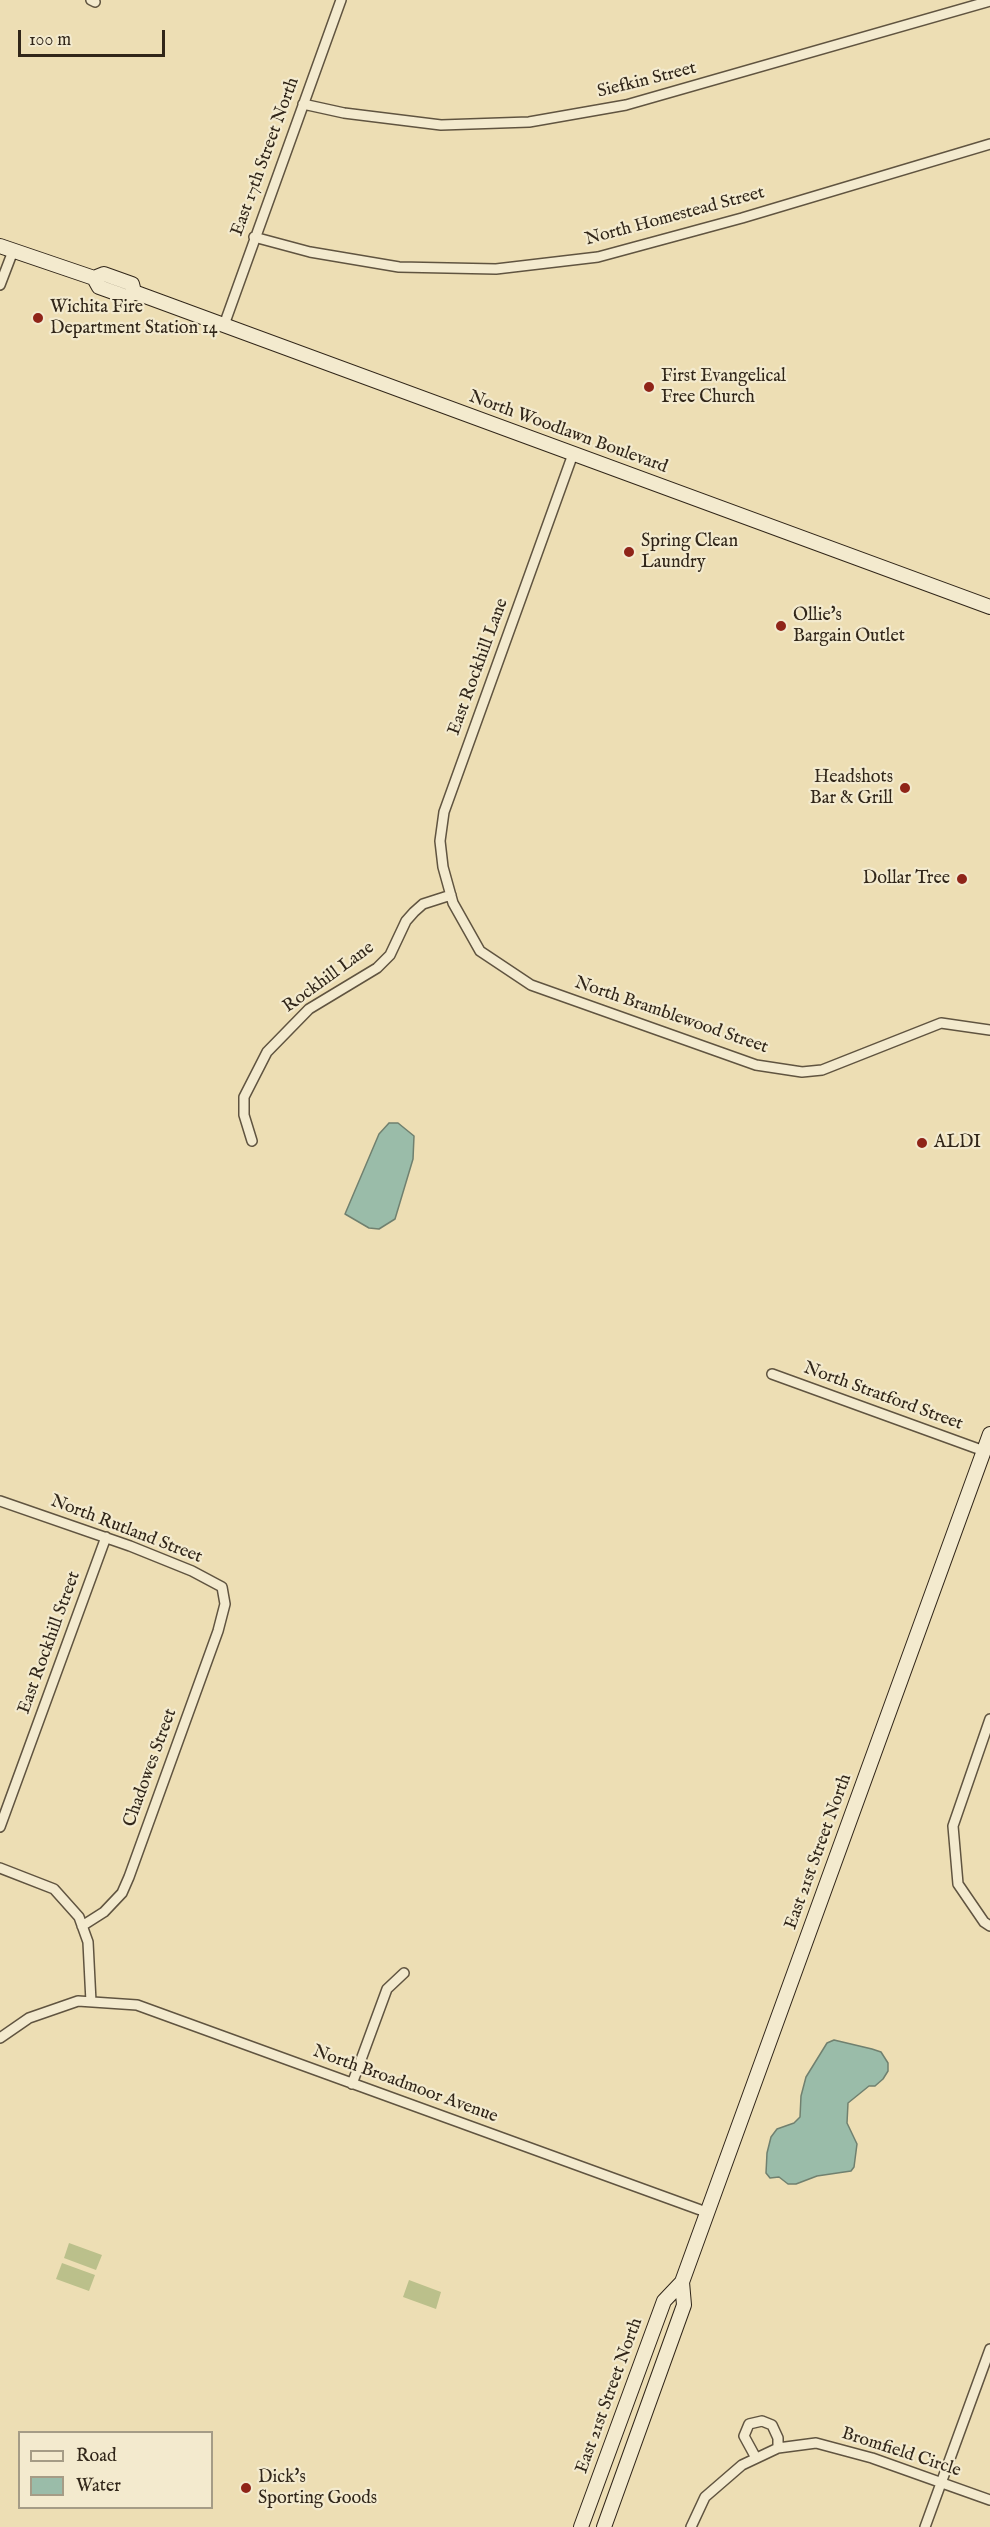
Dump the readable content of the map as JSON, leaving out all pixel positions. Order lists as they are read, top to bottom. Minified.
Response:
{"streets":{"main road":["North Woodlawn Boulevard","East 21st Street North"],"street":["Siefkin Street","East 17th Street North","North Homestead Street","East Rockhill Lane","Rockhill Lane","North Bramblewood Street","North Stratford Street","North Rutland Street","East Rockhill Street","Chadowes Street","North Broadmoor Avenue","Bromfield Circle"]},"crossings":[["Siefkin Street","East 17th Street North"],["East 17th Street North","North Homestead Street"],["East 17th Street North","North Woodlawn Boulevard"],["North Woodlawn Boulevard","East Rockhill Lane"],["East Rockhill Lane","Rockhill Lane"],["East Rockhill Lane","North Bramblewood Street"],["Rockhill Lane","North Bramblewood Street"],["North Stratford Street","East 21st Street North"],["North Rutland Street","East Rockhill Street"],["North Rutland Street","Chadowes Street"],["East 21st Street North","North Broadmoor Avenue"]],"places":["Wichita Fire Department Station 14","First Evangelical Free Church","Spring Clean Laundry","Ollie's Bargain Outlet","Headshots Bar & Grill","Dollar Tree","ALDI","Dick's Sporting Goods"],"legend":["Road","Water"],"scale_bar":"100 m"}
